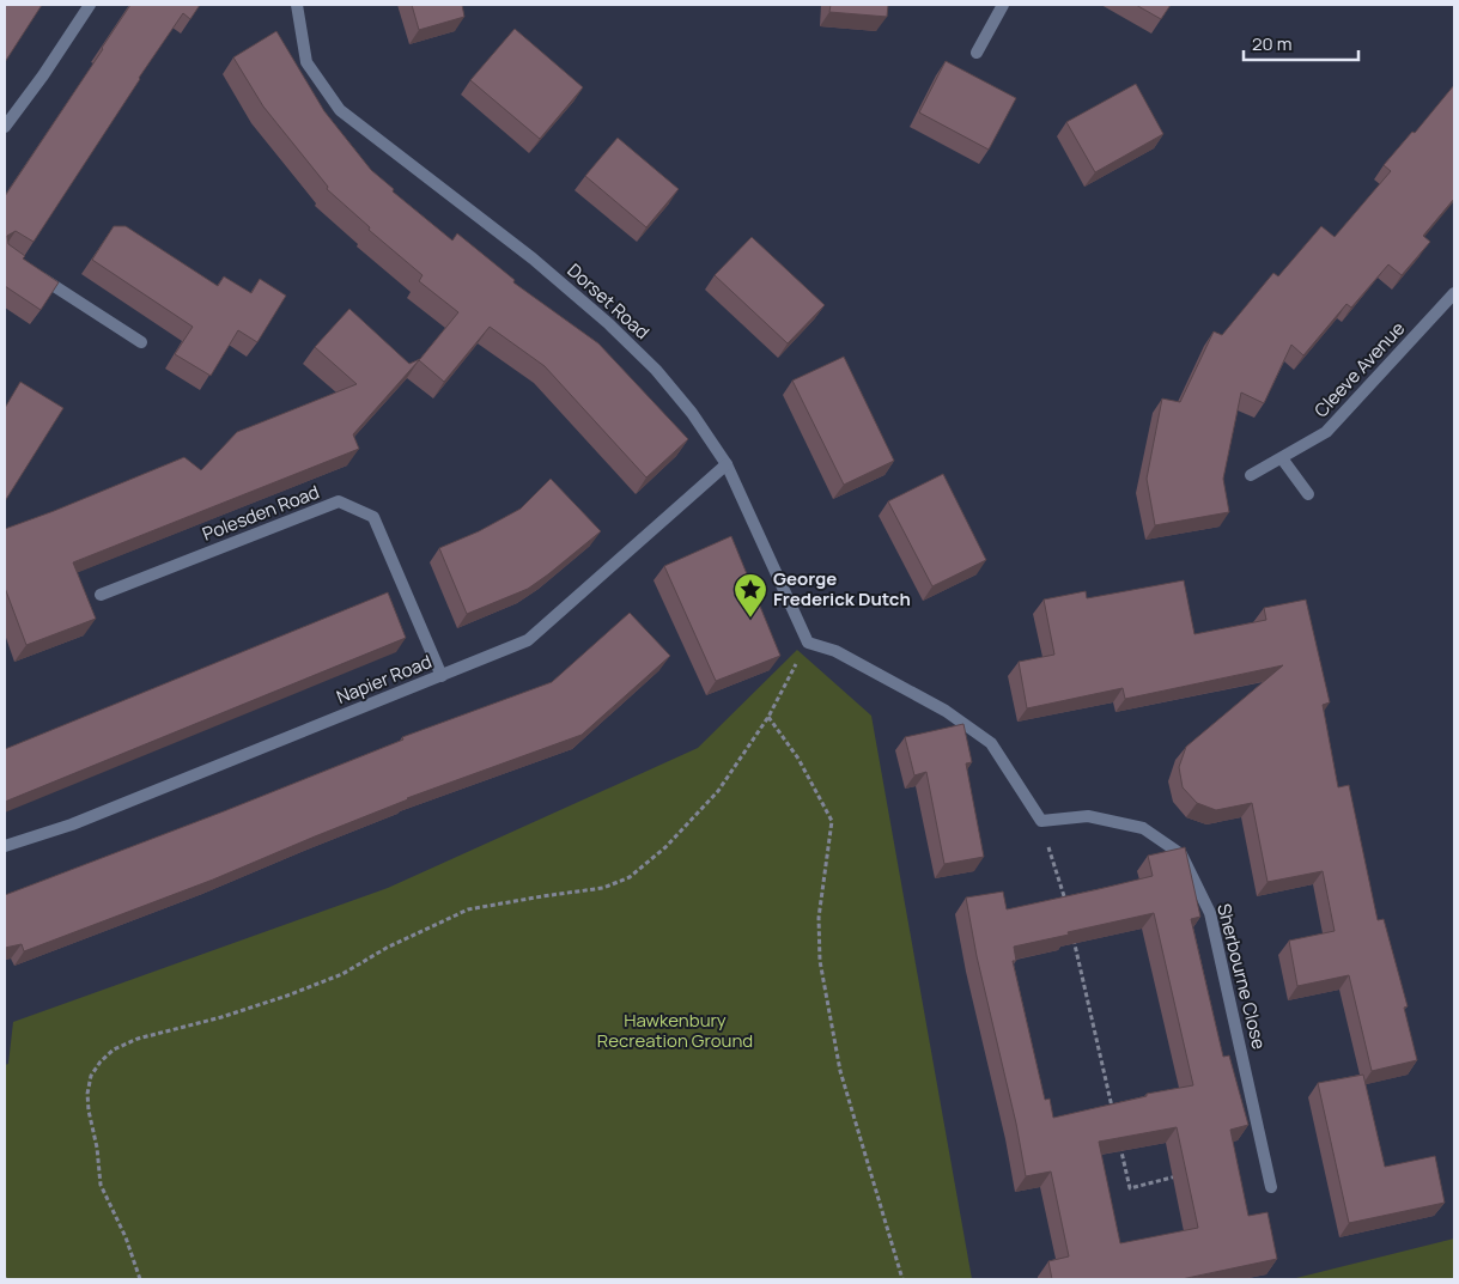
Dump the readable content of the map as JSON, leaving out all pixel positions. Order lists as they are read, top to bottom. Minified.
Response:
{"streets":{"street":["Dorset Road","Cleeve Avenue","Polesden Road","Napier Road","Sherbourne Close"]},"crossings":[["Dorset Road","Napier Road"],["Polesden Road","Napier Road"]],"parks":["Hawkenbury Recreation Ground"],"places":{"place":["George Frederick Dutch"]},"scale_bar":"20 m"}
